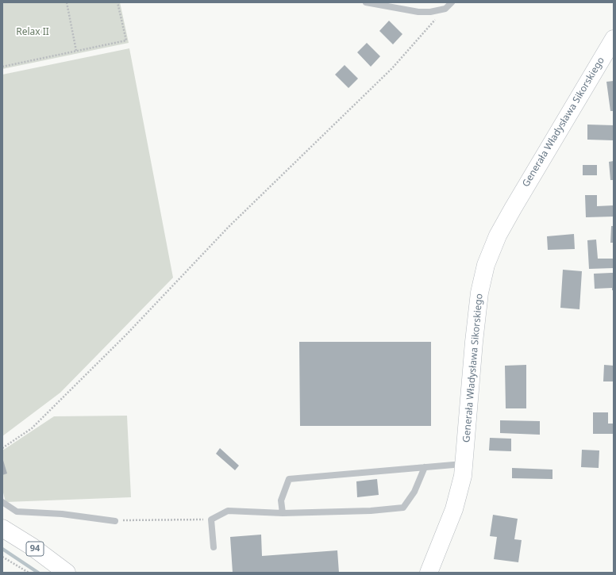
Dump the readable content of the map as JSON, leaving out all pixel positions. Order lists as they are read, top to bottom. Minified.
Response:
{"streets":{"main road":["Generała Władysława Sikorskiego","94"]},"parks":["Relax II"]}
